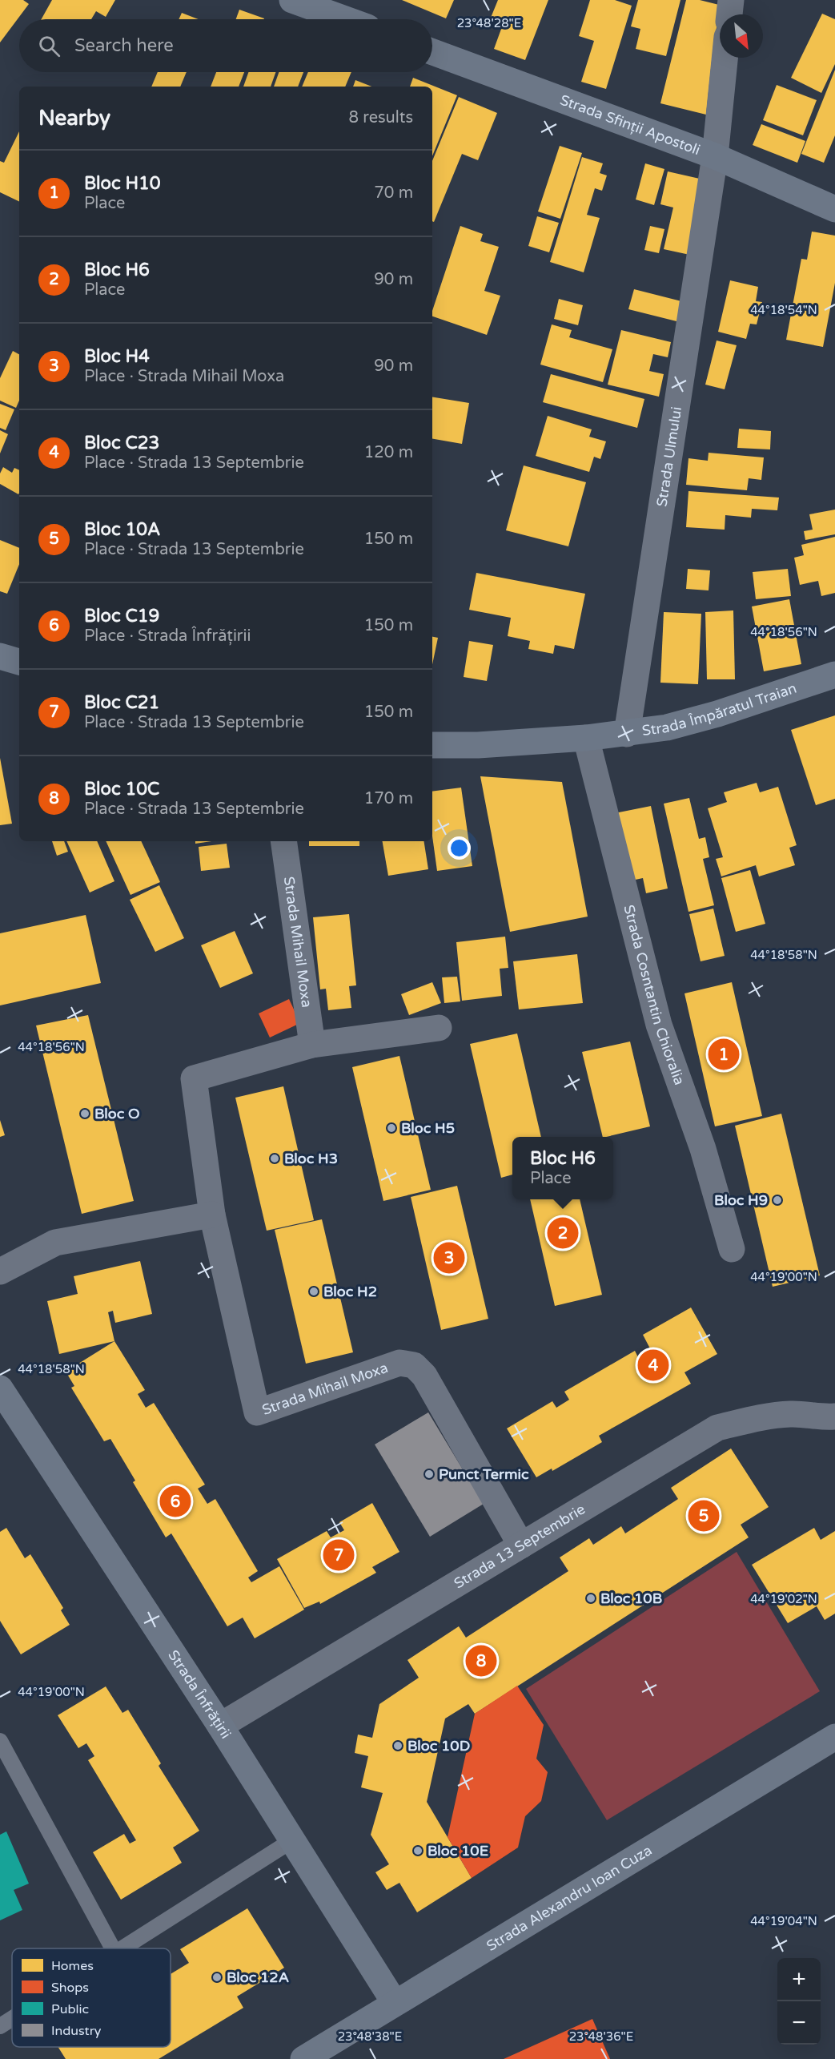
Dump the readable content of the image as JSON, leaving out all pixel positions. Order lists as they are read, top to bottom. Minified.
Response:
{"streets":{"street":["Strada Sfinții Apostoli","Strada Ulmului","Strada Împăratul Traian","Strada Mihail Moxa","Strada Cosntantin Chioralia","Strada 13 Septembrie","Strada Înfrățirii","Strada Alexandru Ioan Cuza"]},"crossings":[["Strada Sfinții Apostoli","Strada Ulmului"],["Strada Ulmului","Strada Împăratul Traian"],["Strada Împăratul Traian","Strada Cosntantin Chioralia"],["Strada Mihail Moxa","Strada 13 Septembrie"],["Strada 13 Septembrie","Strada Înfrățirii"],["Strada Înfrățirii","Strada Alexandru Ioan Cuza"]],"places":["Bloc O","Bloc H5","Bloc H3","Bloc H9","Bloc H2","Punct Termic","Bloc 10B","Bloc 10D","Bloc 10E","Bloc 12A"],"legend":["Homes","Shops","Public","Industry"],"north":"bottom right","page":{"search":"Search here","heading":["Nearby","8 results"],"list":[{"mark":"1","name":"Bloc H10","note":"Place","value":"70 m"},{"mark":"2","name":"Bloc H6","note":"Place","value":"90 m"},{"mark":"3","name":"Bloc H4","note":"Place · Strada Mihail Moxa","value":"90 m"},{"mark":"4","name":"Bloc C23","note":"Place · Strada 13 Septembrie","value":"120 m"},{"mark":"5","name":"Bloc 10A","note":"Place · Strada 13 Septembrie","value":"150 m"},{"mark":"6","name":"Bloc C19","note":"Place · Strada Înfrățirii","value":"150 m"},{"mark":"7","name":"Bloc C21","note":"Place · Strada 13 Septembrie","value":"150 m"},{"mark":"8","name":"Bloc 10C","note":"Place · Strada 13 Septembrie","value":"170 m"}],"pins":["1","2","3","4","6","5","7","8"],"popup":["Bloc H6","Place"],"map_buttons":["+","−"]},"coordinates":["23°48'28\"E","44°18'54\"N","44°18'56\"N","44°18'58\"N","44°19'00\"N","44°19'02\"N","44°19'04\"N","23°48'38\"E","23°48'36\"E"]}
